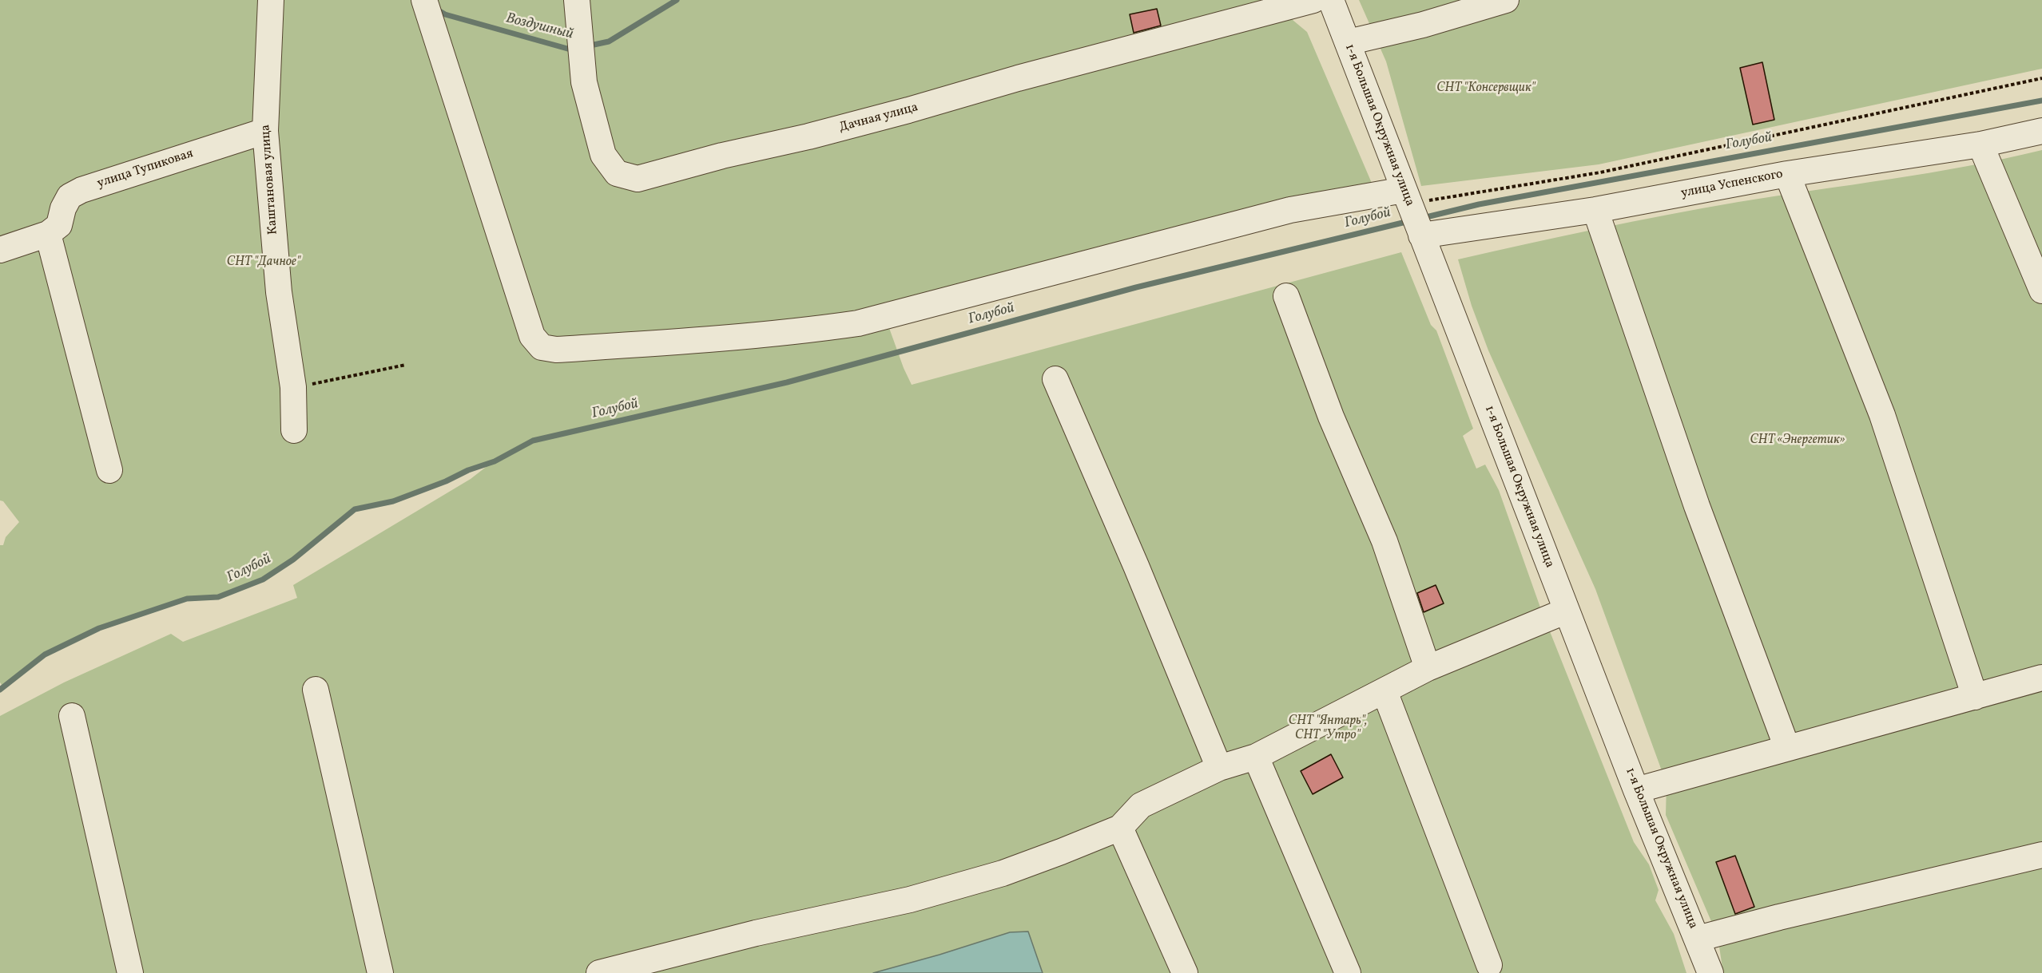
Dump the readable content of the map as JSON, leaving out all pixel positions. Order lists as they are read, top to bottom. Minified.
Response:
{"streets":{"street":["Дачная улица","1-я Большая Окружная улица","улица Тупиковая","Каштановая улица","улица Успенского"]},"crossings":[["1-я Большая Окружная улица","улица Успенского"],["улица Тупиковая","Каштановая улица"]],"water":["Воздушный","Голубой"],"parks":["СНТ \"Консервщик\"","СНТ \"Дачное\"","СНТ «Энергетик»","СНТ \"Янтарь\", СНТ \"Утро\""]}
